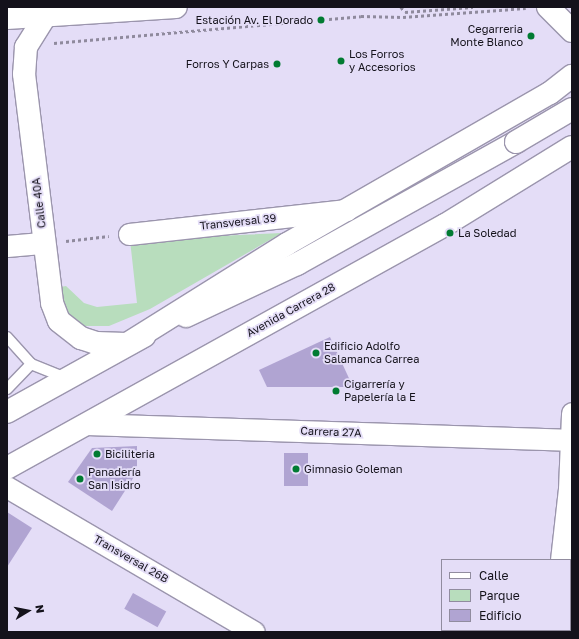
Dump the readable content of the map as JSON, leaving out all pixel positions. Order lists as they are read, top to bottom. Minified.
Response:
{"streets":{"main road":["Calle 40A","Avenida Carrera 28"],"street":["Transversal 39","Carrera 27A","Transversal 26B"]},"crossings":[["Avenida Carrera 28","Carrera 27A"]],"places":["Estación Av. El Dorado","Cegarreria Monte Blanco","Los Forros y Accesorios","Forros Y Carpas","La Soledad","Edificio Adolfo Salamanca Carrea","Cigarrería y Papelería la E","Biciliteria","Gimnasio Goleman","Panadería San Isidro"],"legend":["Calle","Parque","Edificio"],"north":"right"}
